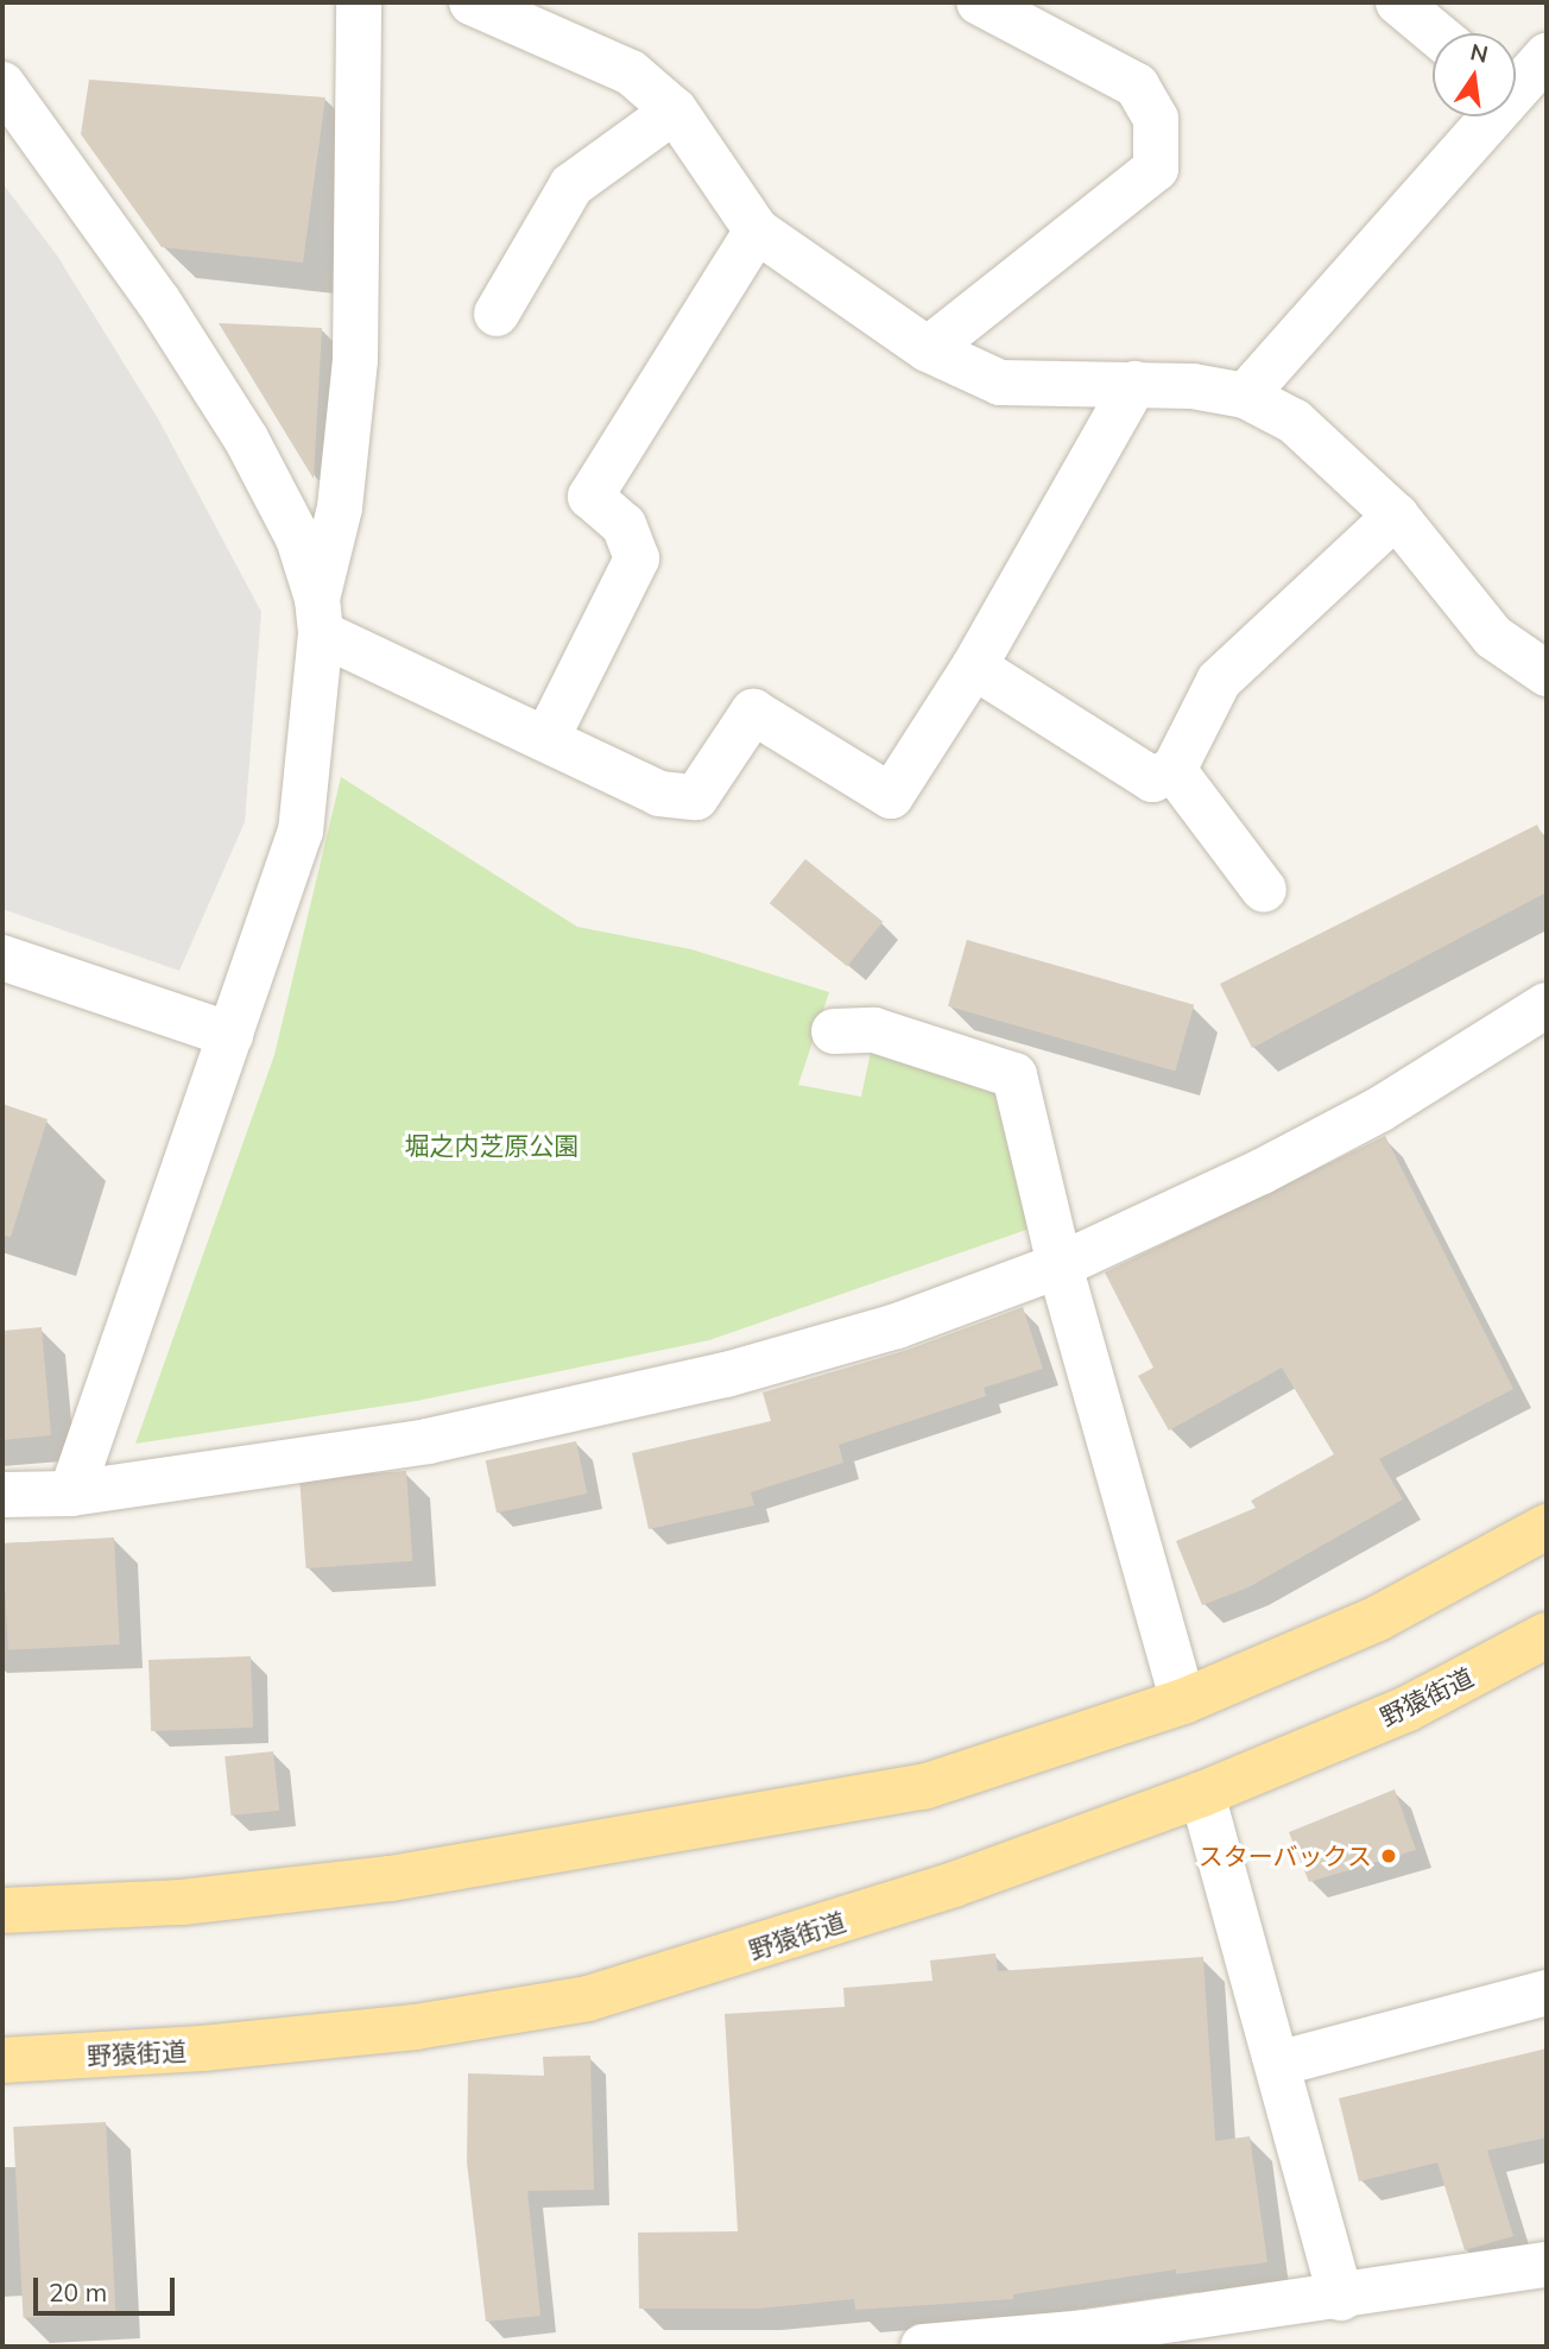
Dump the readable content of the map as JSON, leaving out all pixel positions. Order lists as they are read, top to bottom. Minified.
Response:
{"streets":{"main road":["野猿街道"]},"parks":["堀之内芝原公園"],"places":["スターバックス"],"scale_bar":"20 m","north":"top"}
